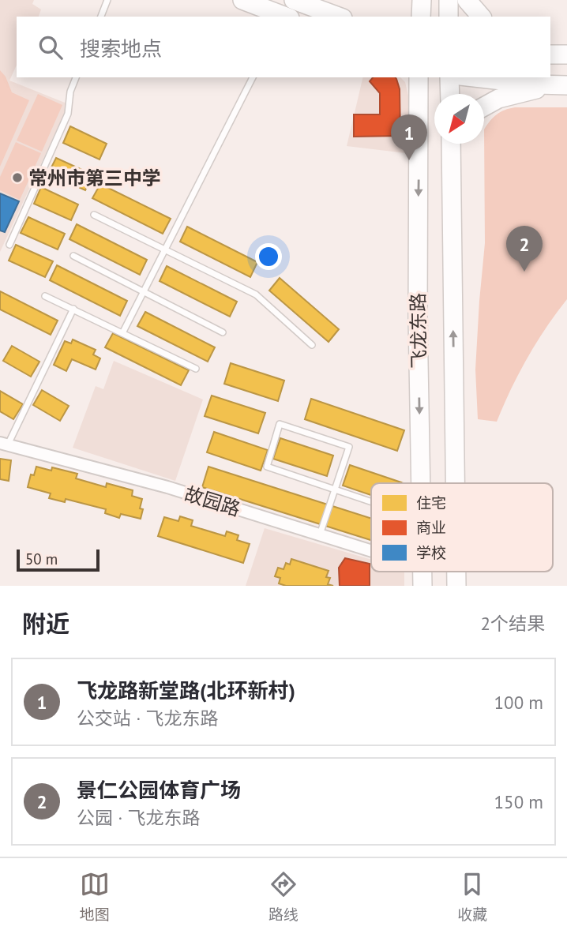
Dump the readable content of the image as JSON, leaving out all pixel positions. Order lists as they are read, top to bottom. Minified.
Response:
{"streets":{"main road":["飞龙东路"],"street":["故园路"]},"places":["常州市第三中学"],"legend":["住宅","商业","学校"],"scale_bar":"50 m","north":"bottom left","page":{"search":"搜索地点","pins":["1","2"],"scale":"50 m","heading":["附近","2个结果"],"list":[{"mark":"1","name":"飞龙路新堂路(北环新村)","note":"公交站 · 飞龙东路","value":"100 m"},{"mark":"2","name":"景仁公园体育广场","note":"公园 · 飞龙东路","value":"150 m"}],"nav":["地图","路线","收藏"]}}
